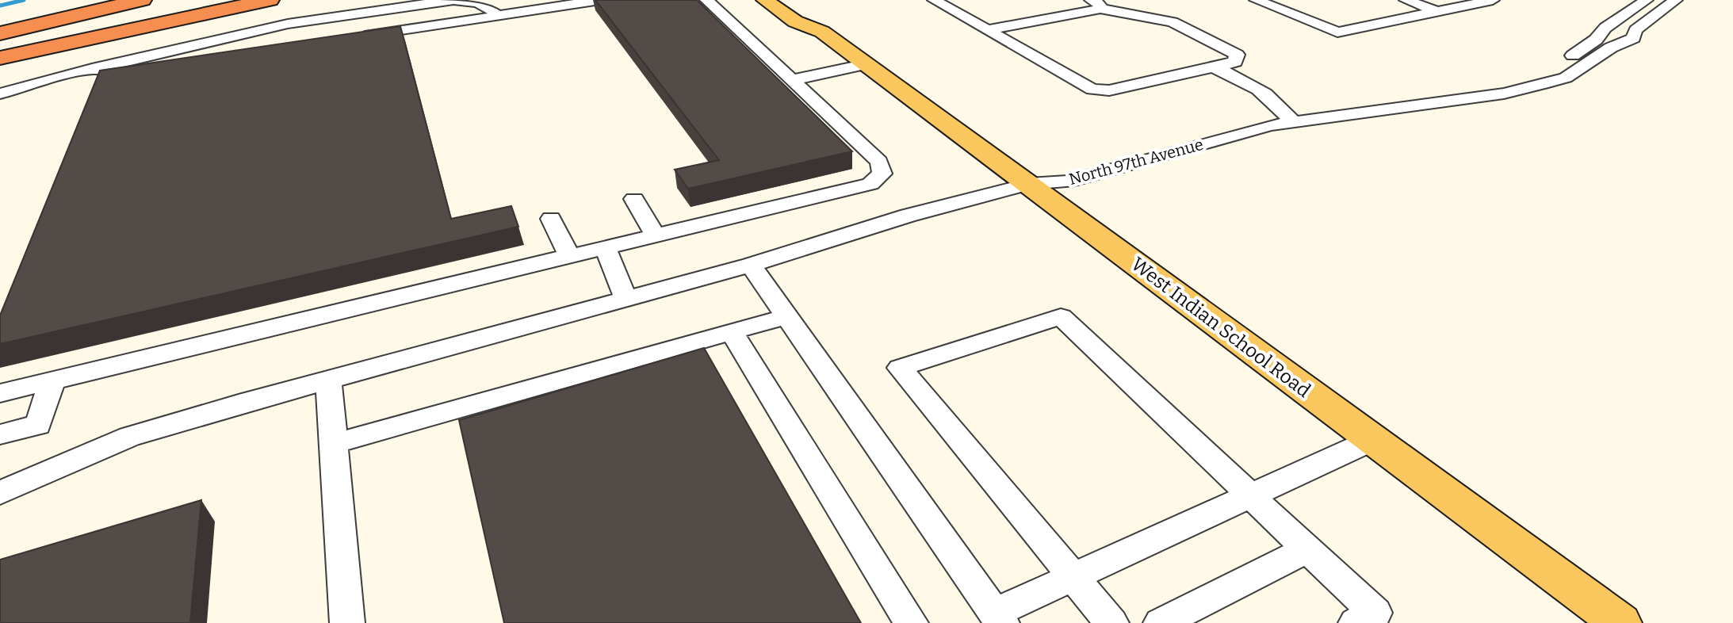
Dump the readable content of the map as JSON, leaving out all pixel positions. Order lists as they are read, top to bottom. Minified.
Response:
{"streets":{"main road":["West Indian School Road"],"street":["North 97th Avenue"]},"crossings":[["North 97th Avenue","West Indian School Road"]]}
